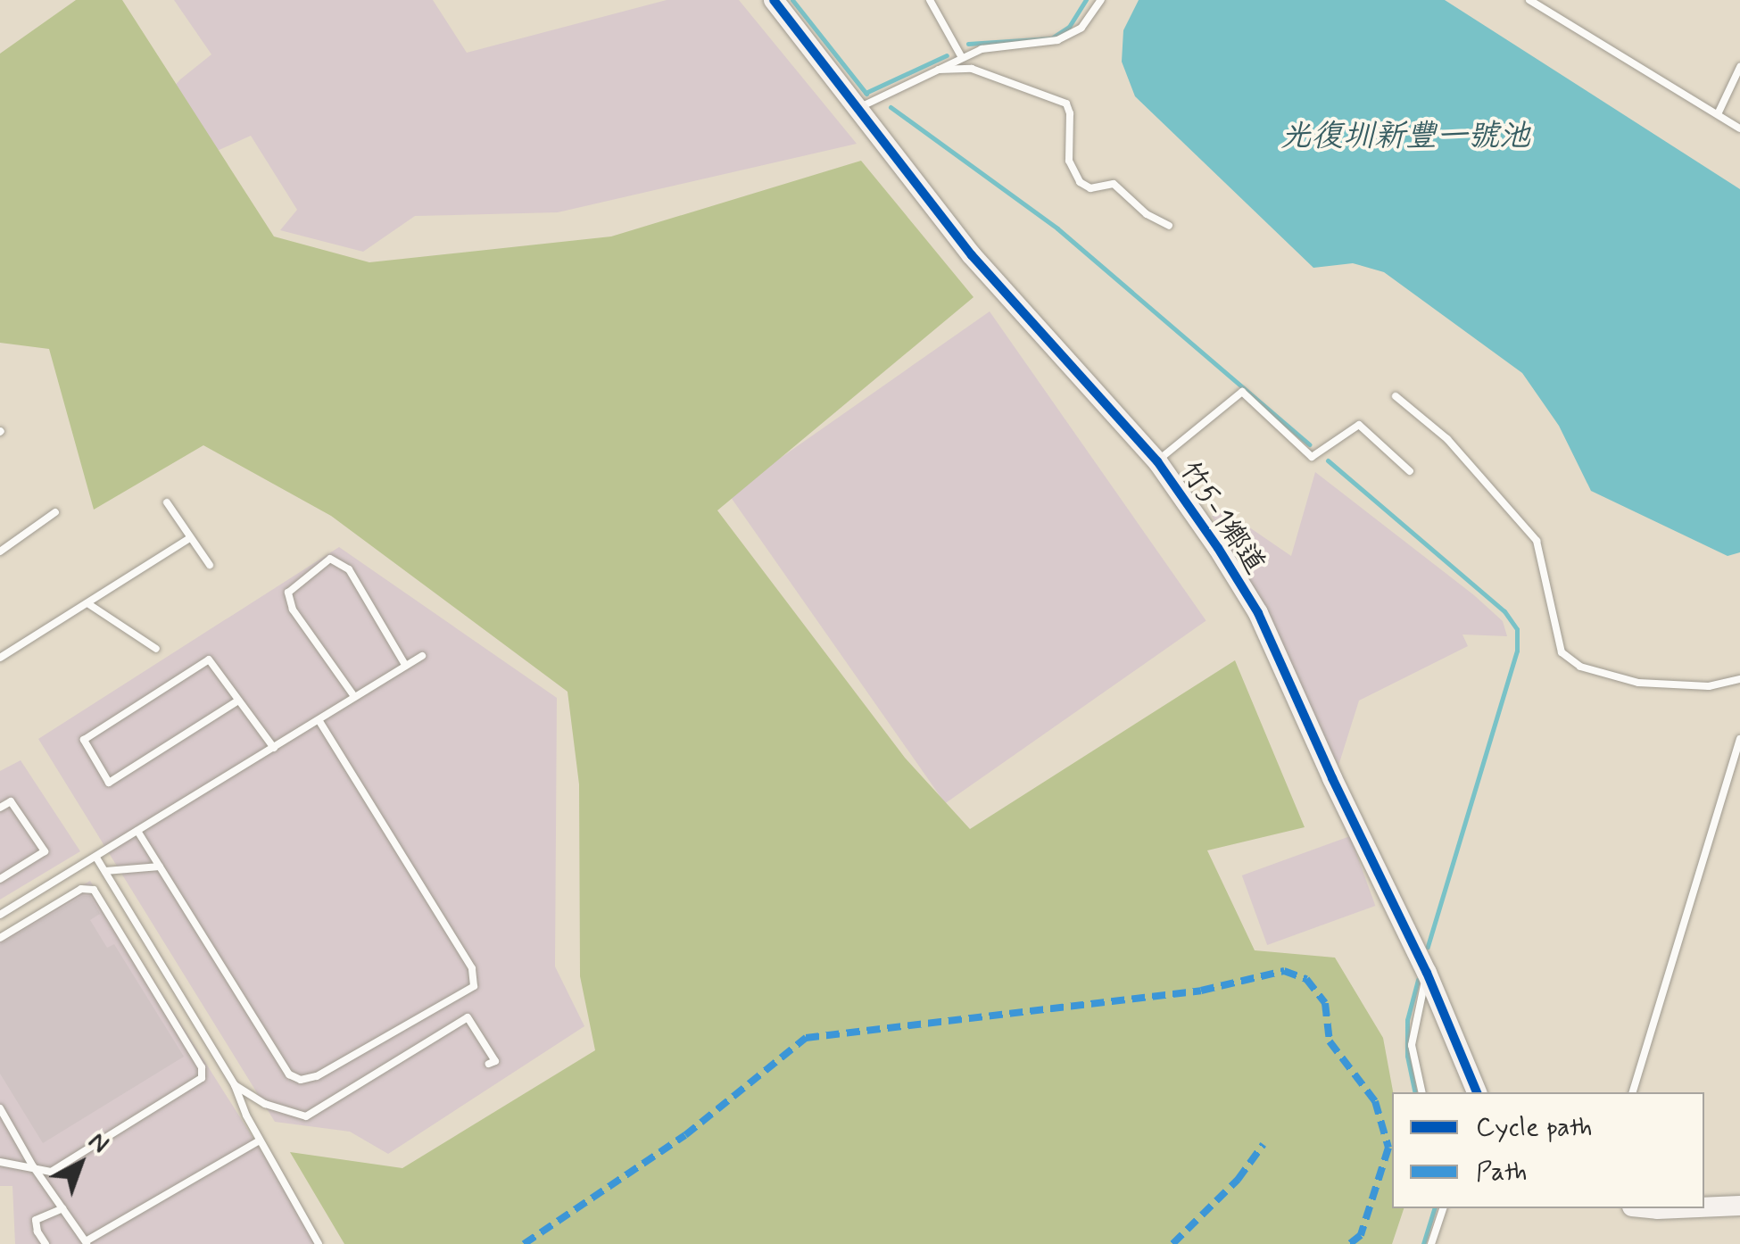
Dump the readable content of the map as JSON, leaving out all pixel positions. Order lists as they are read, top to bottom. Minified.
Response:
{"streets":{"street":["竹5-1鄉道"]},"water":["光復圳新豐一號池"],"legend":["Cycle path","Path"],"north":"top right"}
